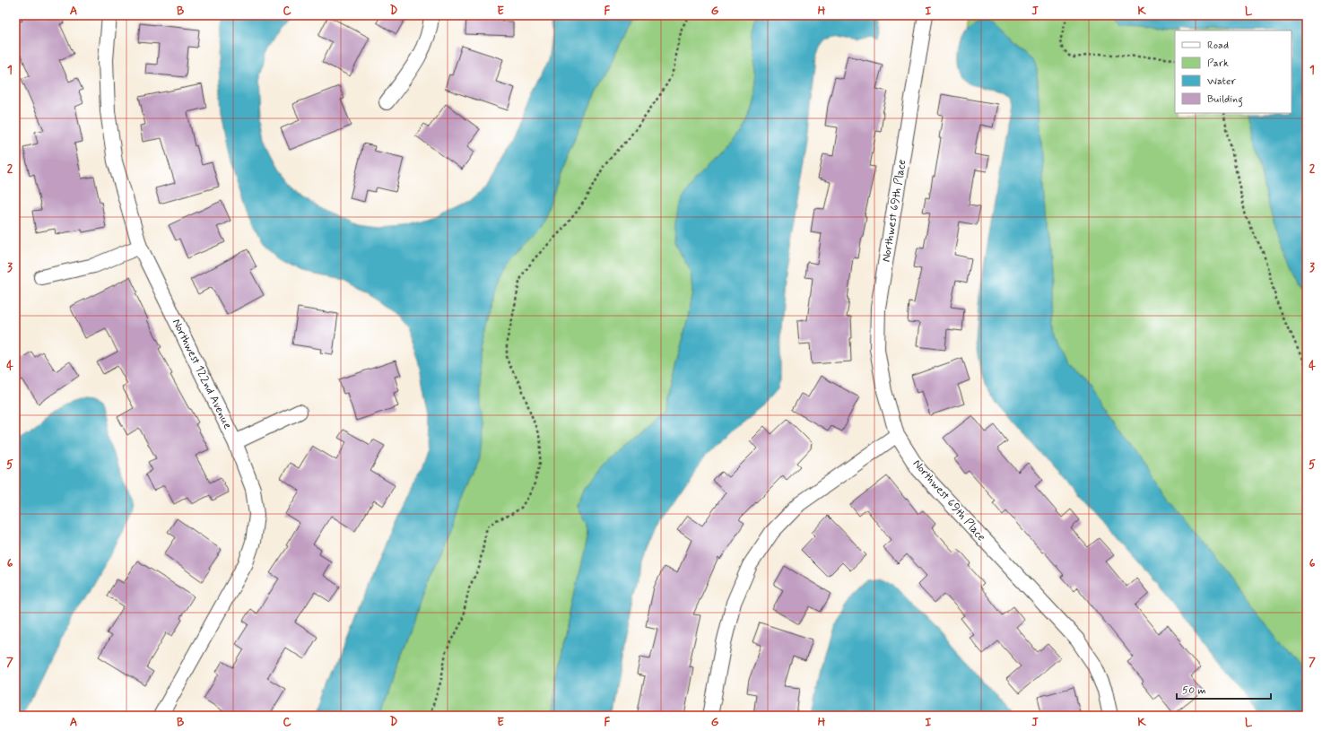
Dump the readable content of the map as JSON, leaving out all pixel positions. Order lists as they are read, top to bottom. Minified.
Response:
{"streets":{"street":["Northwest 69th Place","Northwest 122nd Avenue"]},"legend":["Road","Park","Water","Building"],"scale_bar":"50 m","grid":{"columns":["A","B","C","D","E","F","G","H","I","J","K","L"],"rows":["1","2","3","4","5","6","7"]}}
